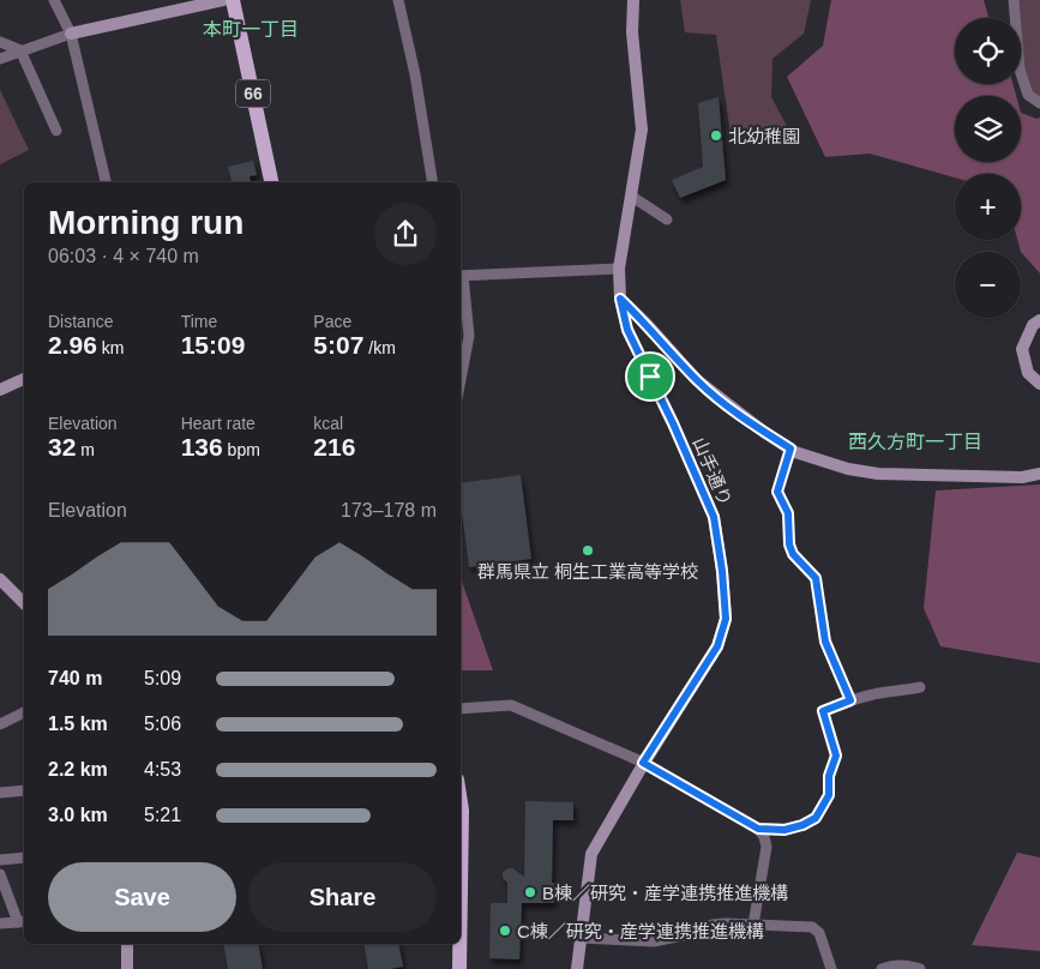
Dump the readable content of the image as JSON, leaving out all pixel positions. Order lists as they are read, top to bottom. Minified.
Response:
{"streets":{"main road":["66"],"street":["山手通り"]},"districts":["本町一丁目","西久方町一丁目"],"places":["北幼稚園","群馬県立 桐生工業高等学校","B棟／研究・産学連携推進機構","C棟／研究・産学連携推進機構"],"page":{"map_buttons":["+","−"],"heading":["Morning run","06:03 · 4 × 740 m"],"stats":[["Distance","2.96 km"],["Time","15:09"],["Pace","5:07 /km"],["Elevation","32 m"],["Heart rate","136 bpm"],["kcal","216"]],"chart":["Elevation","173–178 m"],"list":[{"name":"740 m","note":"5:09"},{"name":"1.5 km","note":"5:06"},{"name":"2.2 km","note":"4:53"},{"name":"3.0 km","note":"5:21"}],"buttons":["Save","Share"]}}
